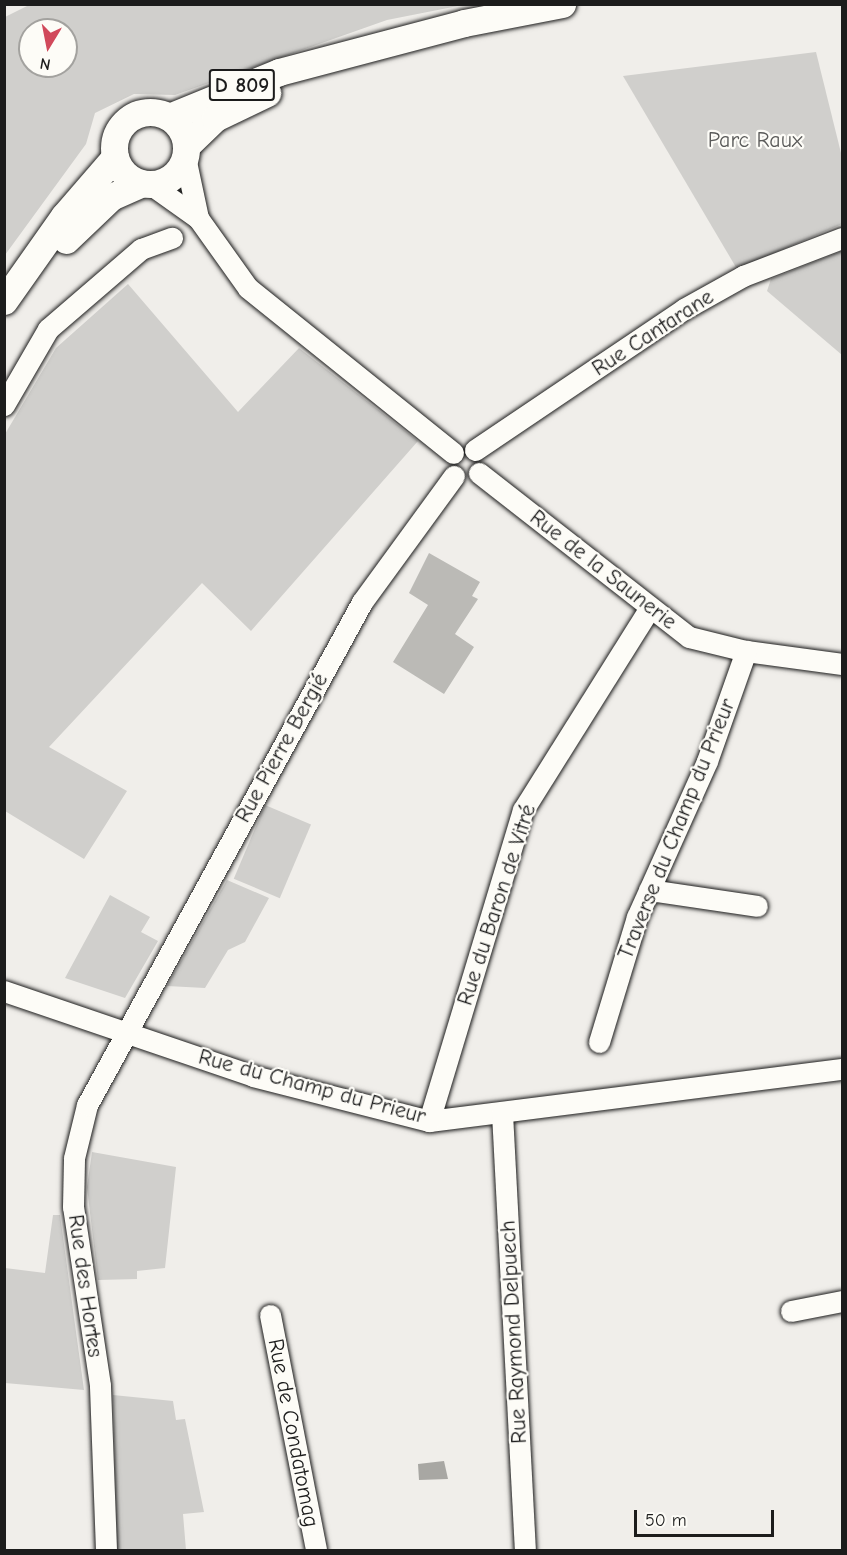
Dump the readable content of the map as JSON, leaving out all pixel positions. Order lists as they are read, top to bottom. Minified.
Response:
{"streets":{"main road":["D 809"],"street":["Rue Cantarane","Rue de la Saunerie","Rue Pierre Bergié","Traverse du Champ du Prieur","Rue du Baron de Vitré","Rue du Champ du Prieur","Rue des Hortes","Rue Raymond Delpuech","Rue de Condatomag"]},"crossings":[["Rue Cantarane","Rue de la Saunerie"],["Rue Cantarane","Rue Pierre Bergié"],["Rue de la Saunerie","Rue Pierre Bergié"],["Rue de la Saunerie","Traverse du Champ du Prieur"],["Rue de la Saunerie","Rue du Baron de Vitré"],["Rue Pierre Bergié","Rue du Champ du Prieur"],["Rue Pierre Bergié","Rue des Hortes"],["Rue du Baron de Vitré","Rue du Champ du Prieur"],["Rue du Champ du Prieur","Rue des Hortes"],["Rue du Champ du Prieur","Rue Raymond Delpuech"]],"parks":["Parc Raux"],"scale_bar":"50 m","north":"bottom"}
